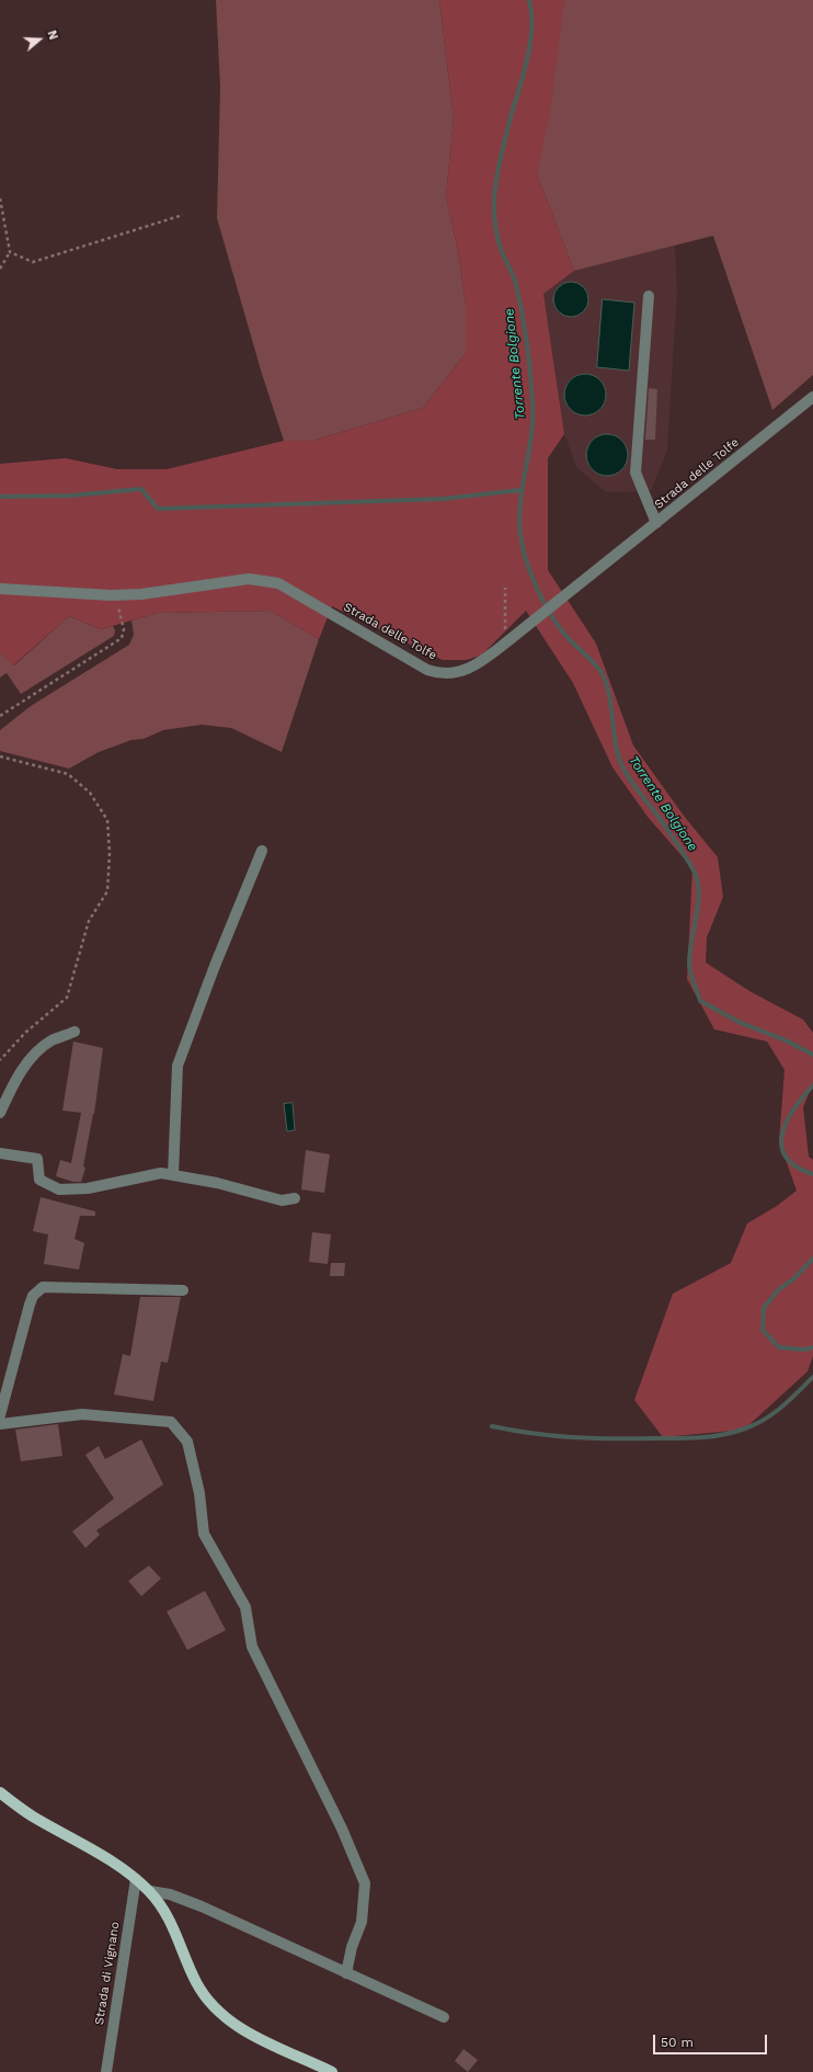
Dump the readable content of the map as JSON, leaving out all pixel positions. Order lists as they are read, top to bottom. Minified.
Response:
{"streets":{"street":["Strada delle Tolfe","Strada di Vignano"]},"water":["Torrente Bolgione"],"scale_bar":"50 m","north":"right"}
